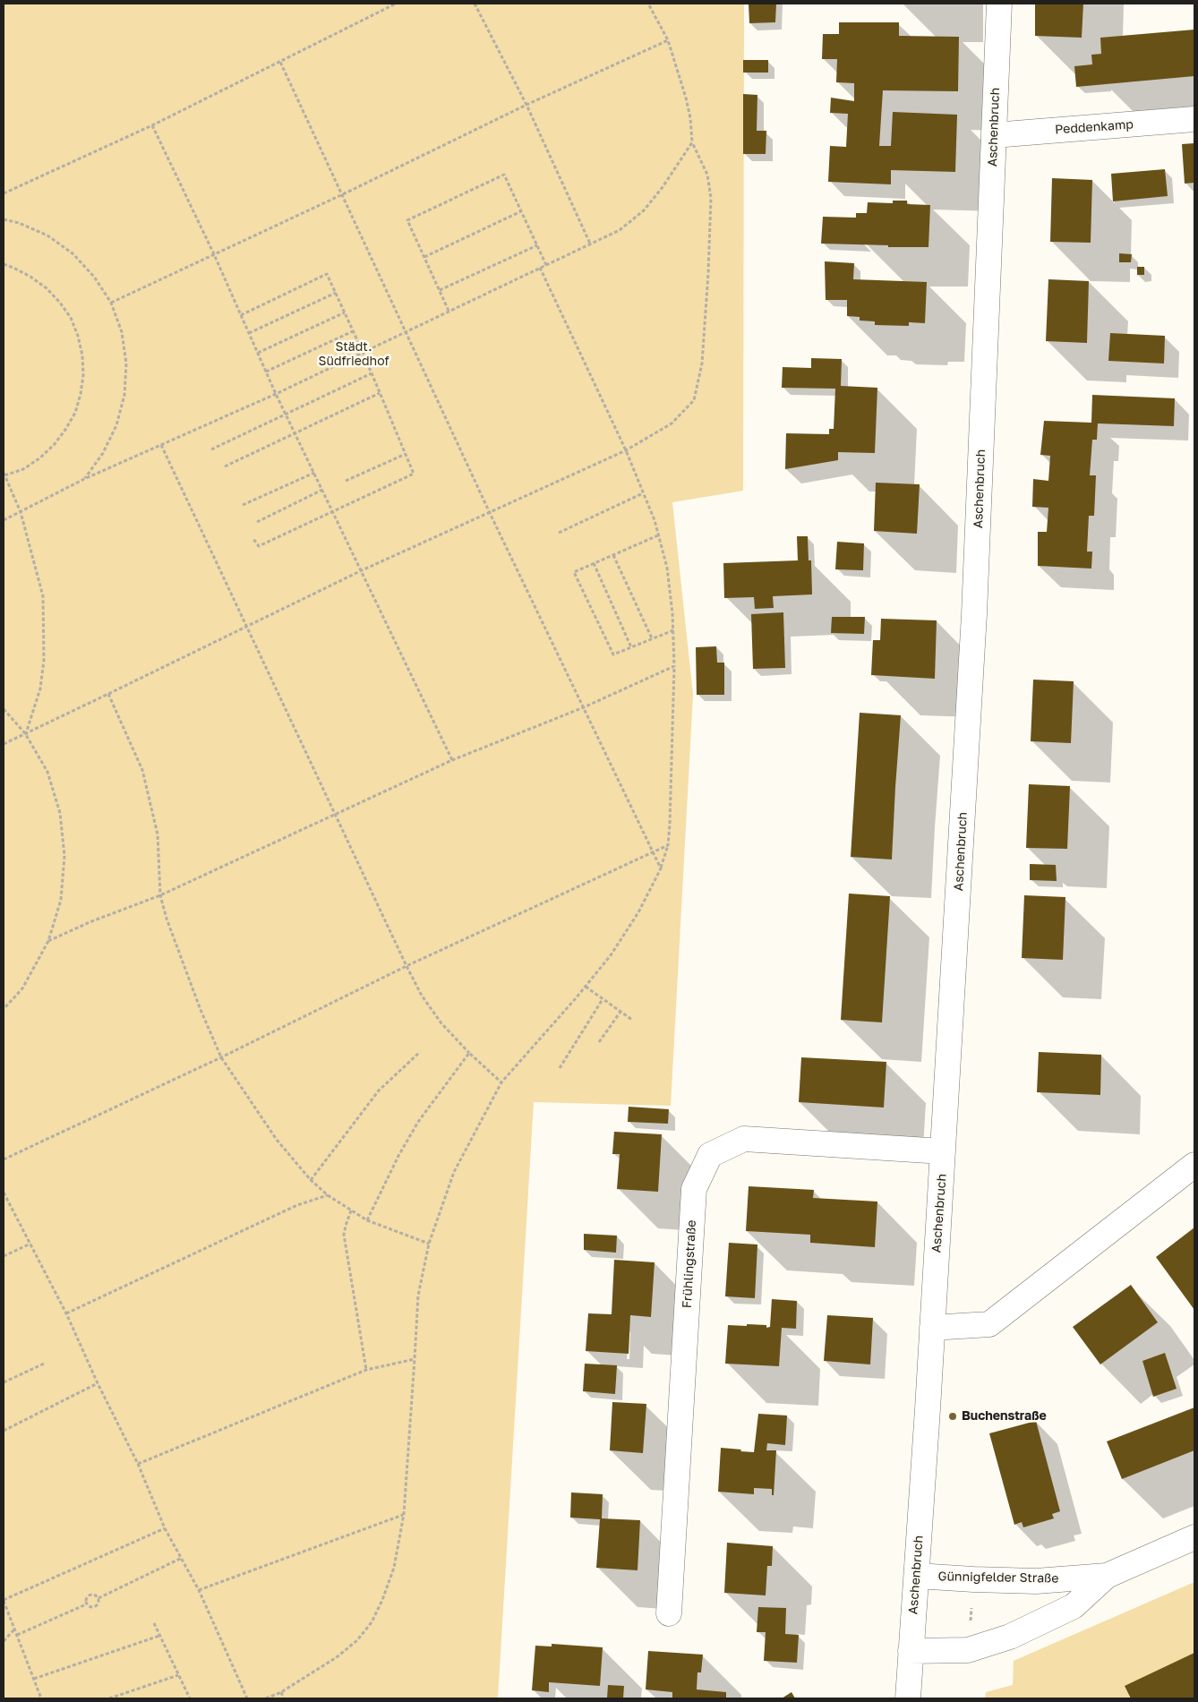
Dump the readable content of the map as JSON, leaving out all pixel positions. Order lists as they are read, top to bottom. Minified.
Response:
{"streets":{"street":["Aschenbruch","Peddenkamp","Frühlingstraße","Günnigfelder Straße"]},"crossings":[["Aschenbruch","Peddenkamp"],["Aschenbruch","Frühlingstraße"],["Aschenbruch","Günnigfelder Straße"]],"parks":["Städt. Südfriedhof"],"places":["Buchenstraße"]}
